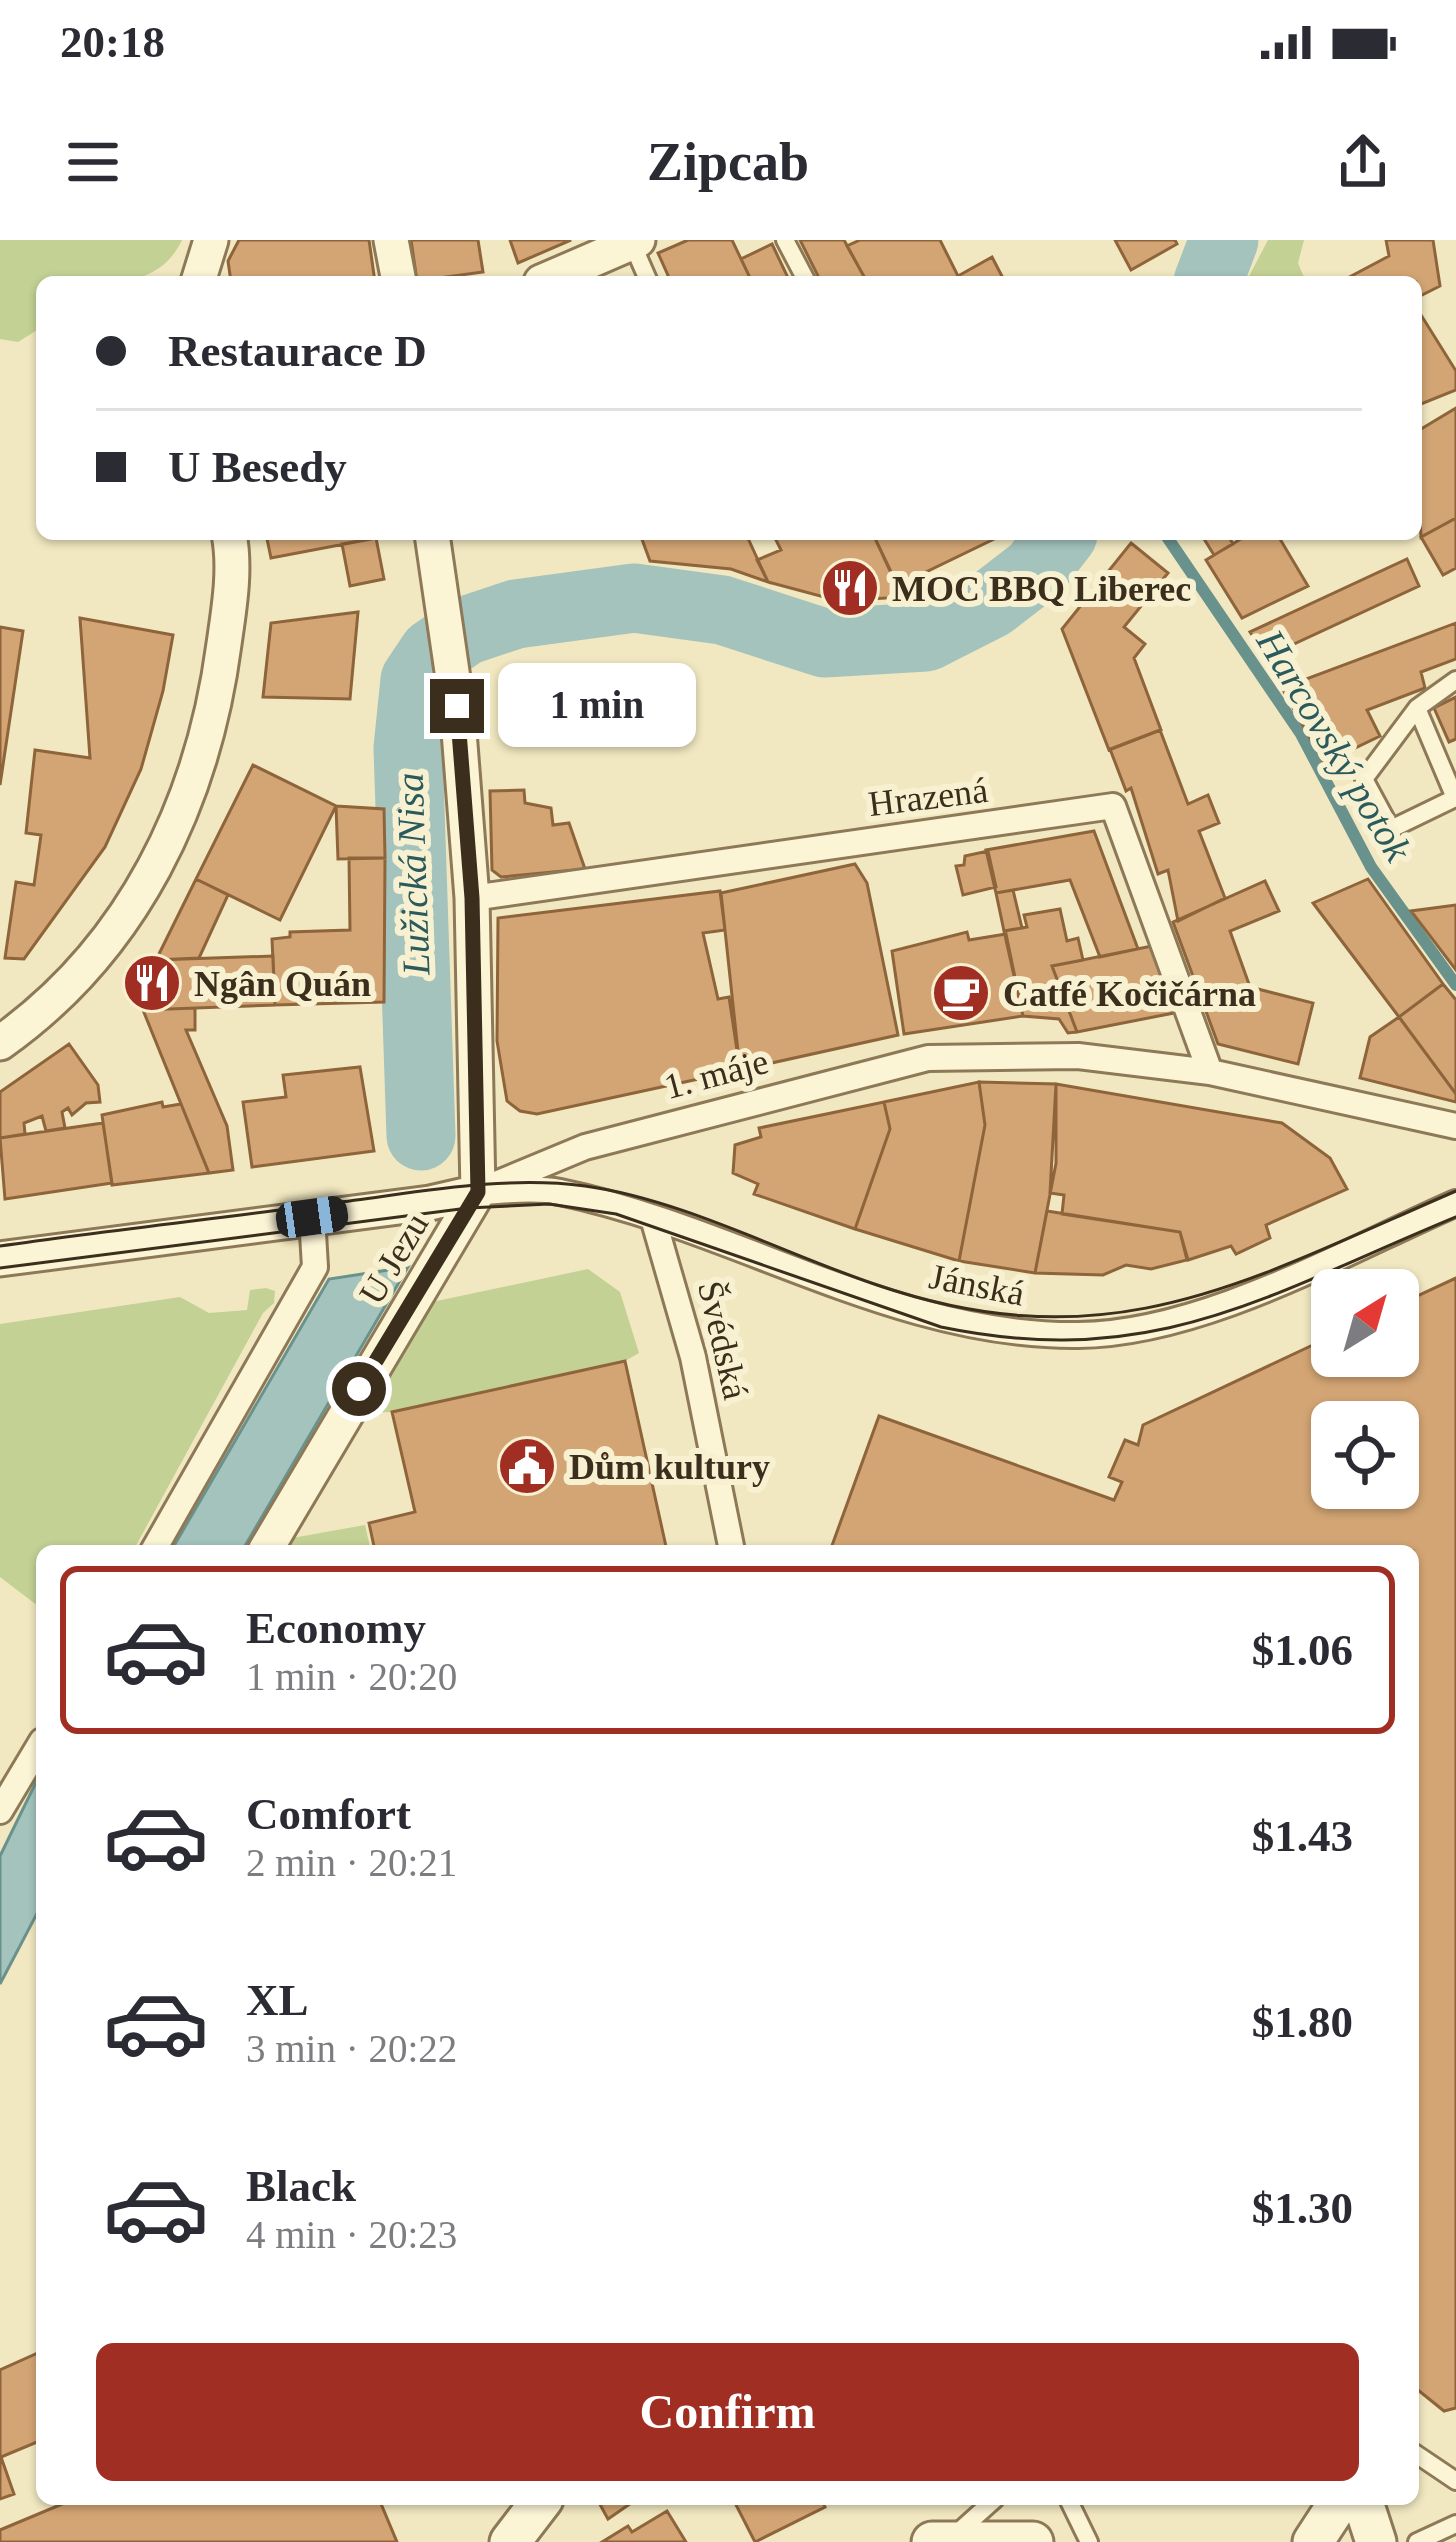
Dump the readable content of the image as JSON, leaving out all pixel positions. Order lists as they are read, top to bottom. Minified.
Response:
{"streets":{"street":["Hrazená","1. máje","U Jezu","Jánská","Švédská"]},"crossings":[["Hrazená","1. máje"],["1. máje","U Jezu"],["1. máje","Jánská"],["U Jezu","Jánská"],["Jánská","Švédská"]],"water":["Harcovský potok","Lužická Nisa"],"places":{"restaurant":["MOC BBQ Liberec","Ngân Quán"],"cafe":["Catfé Kočičárna"],"public building":["Dům kultury"]},"north":"top right","page":{"status":"20:18","header":"Zipcab","banner":["Restaurace D","U Besedy"],"bubble":"1 min","list":[{"name":"Economy","note":"1 min · 20:20","value":"$1.06"},{"name":"Comfort","note":"2 min · 20:21","value":"$1.43"},{"name":"XL","note":"3 min · 20:22","value":"$1.80"},{"name":"Black","note":"4 min · 20:23","value":"$1.30"}],"buttons":"Confirm"}}
